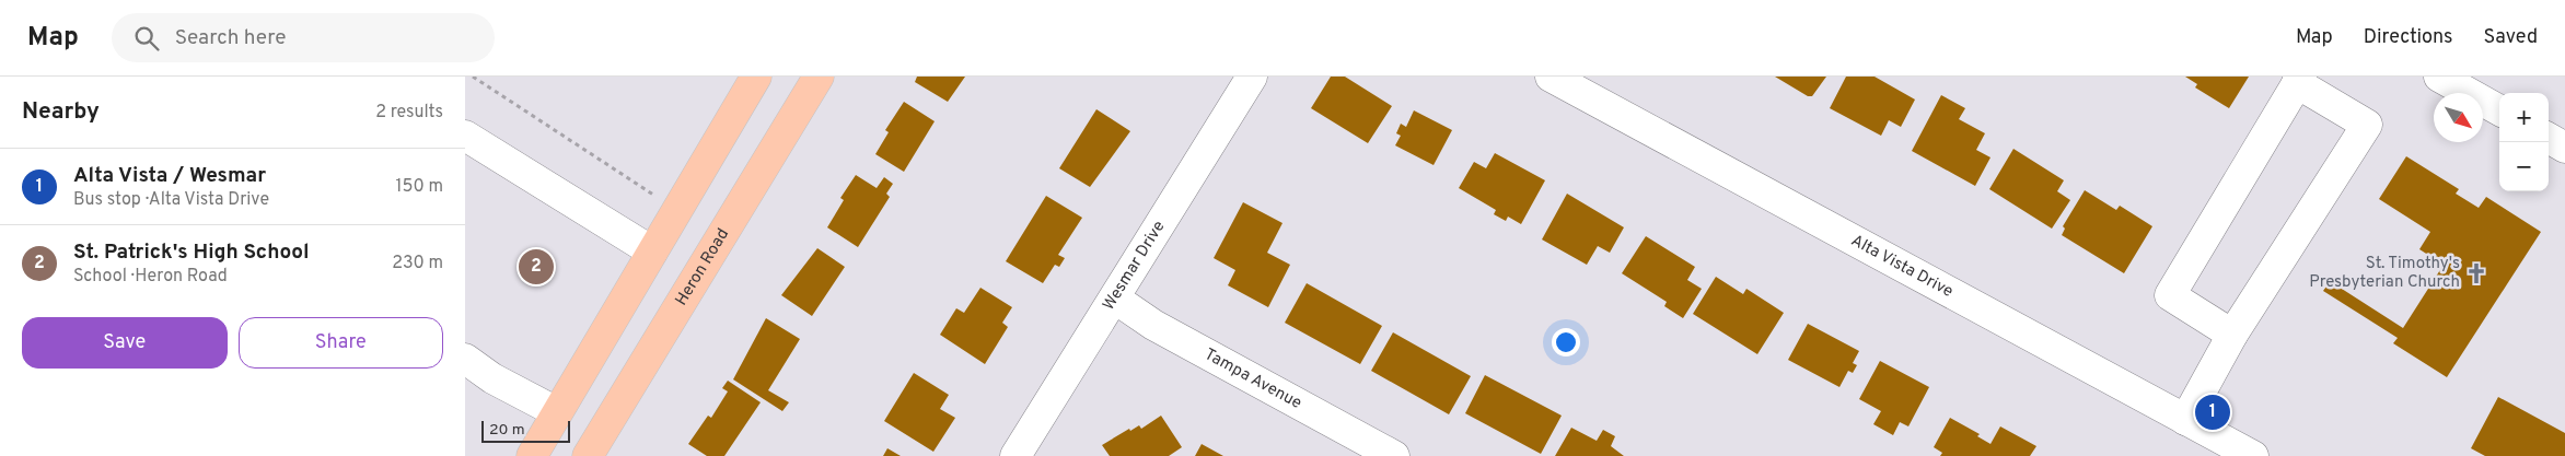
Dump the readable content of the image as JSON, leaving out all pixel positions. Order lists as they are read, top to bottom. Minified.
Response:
{"streets":{"main road":["Heron Road"],"street":["Wesmar Drive","Alta Vista Drive","Tampa Avenue"]},"crossings":[["Wesmar Drive","Tampa Avenue"]],"places":{"church":["St. Timothy's Presbyterian Church"]},"scale_bar":"20 m","north":"bottom right","page":{"header":"Map","search":"Search here","nav":["Map","Directions","Saved"],"heading":["Nearby","2 results"],"map_buttons":["+","−"],"list":[{"mark":"1","name":"Alta Vista / Wesmar","note":"Bus stop · Alta Vista Drive","value":"150 m"},{"mark":"2","name":"St. Patrick's High School","note":"School · Heron Road","value":"230 m"}],"pins":["2","1"],"buttons":["Save","Share"],"scale":"20 m"}}
